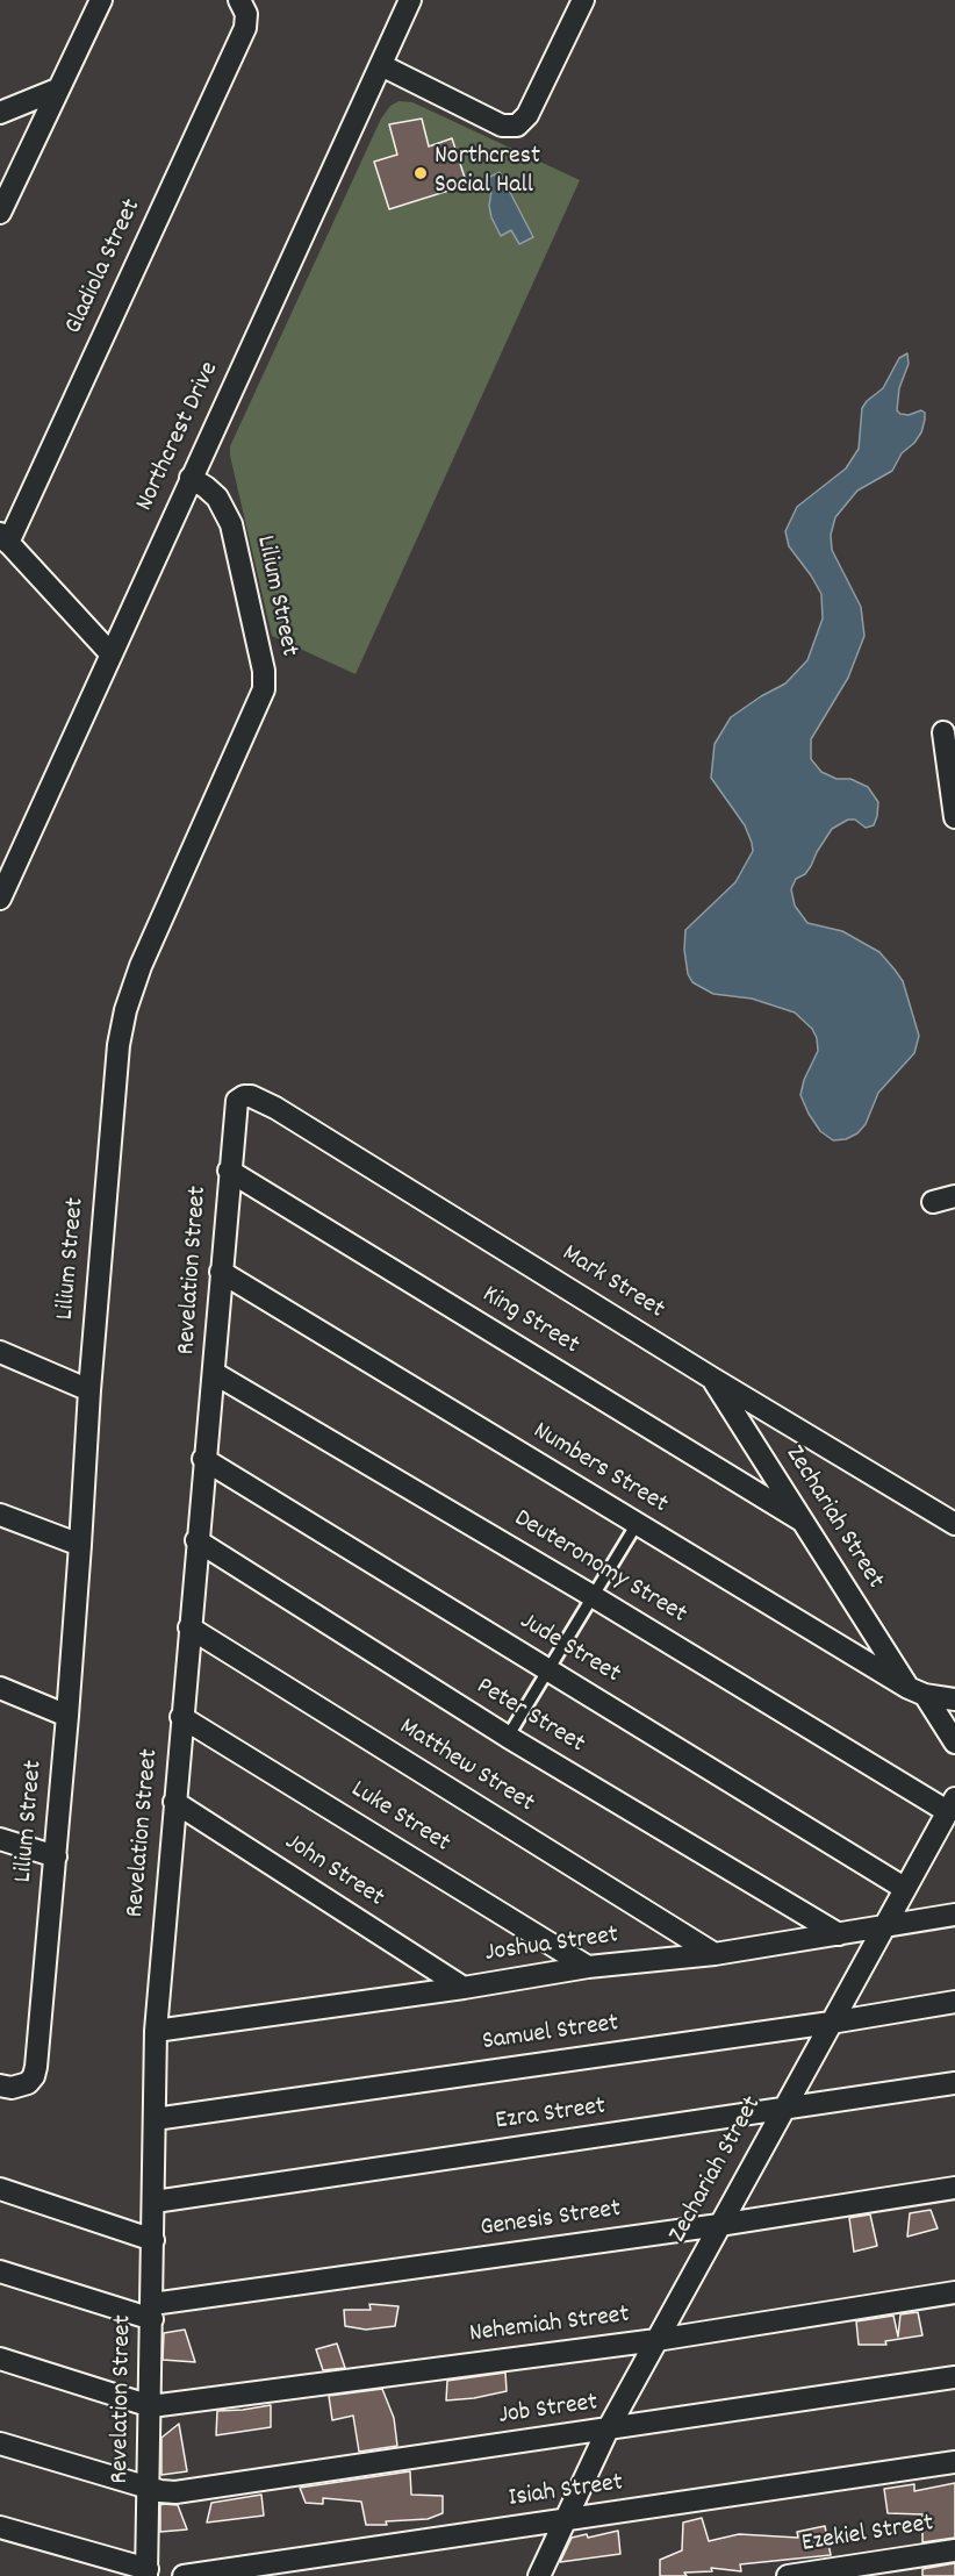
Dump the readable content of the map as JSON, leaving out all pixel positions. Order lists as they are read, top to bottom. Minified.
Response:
{"streets":{"street":["Gladiola Street","Northcrest Drive","Lilium Street","Revelation Street","Mark Street","King Street","Numbers Street","Zechariah Street","Deuteronomy Street","Jude Street","Peter Street","Matthew Street","Luke Street","John Street","Joshua Street","Samuel Street","Ezra Street","Genesis Street","Nehemiah Street","Job Street","Isiah Street","Ezekiel Street"]},"crossings":[["Northcrest Drive","Lilium Street"],["Revelation Street","Mark Street"],["Revelation Street","King Street"],["Revelation Street","Numbers Street"],["Revelation Street","Deuteronomy Street"],["Revelation Street","Jude Street"],["Revelation Street","Peter Street"],["Revelation Street","Matthew Street"],["Revelation Street","Luke Street"],["Revelation Street","John Street"],["Revelation Street","Joshua Street"],["Revelation Street","Samuel Street"],["Revelation Street","Ezra Street"],["Revelation Street","Genesis Street"],["Revelation Street","Nehemiah Street"],["Revelation Street","Job Street"],["Mark Street","Zechariah Street"],["King Street","Zechariah Street"],["Numbers Street","Zechariah Street"],["Zechariah Street","Deuteronomy Street"],["Zechariah Street","Jude Street"],["Zechariah Street","Joshua Street"],["Zechariah Street","Samuel Street"],["Zechariah Street","Ezra Street"],["Zechariah Street","Genesis Street"],["Zechariah Street","Nehemiah Street"],["Zechariah Street","Job Street"],["Zechariah Street","Isiah Street"],["Peter Street","Joshua Street"],["Matthew Street","Joshua Street"],["Luke Street","Joshua Street"],["John Street","Joshua Street"]],"places":["Northcrest Social Hall"]}
